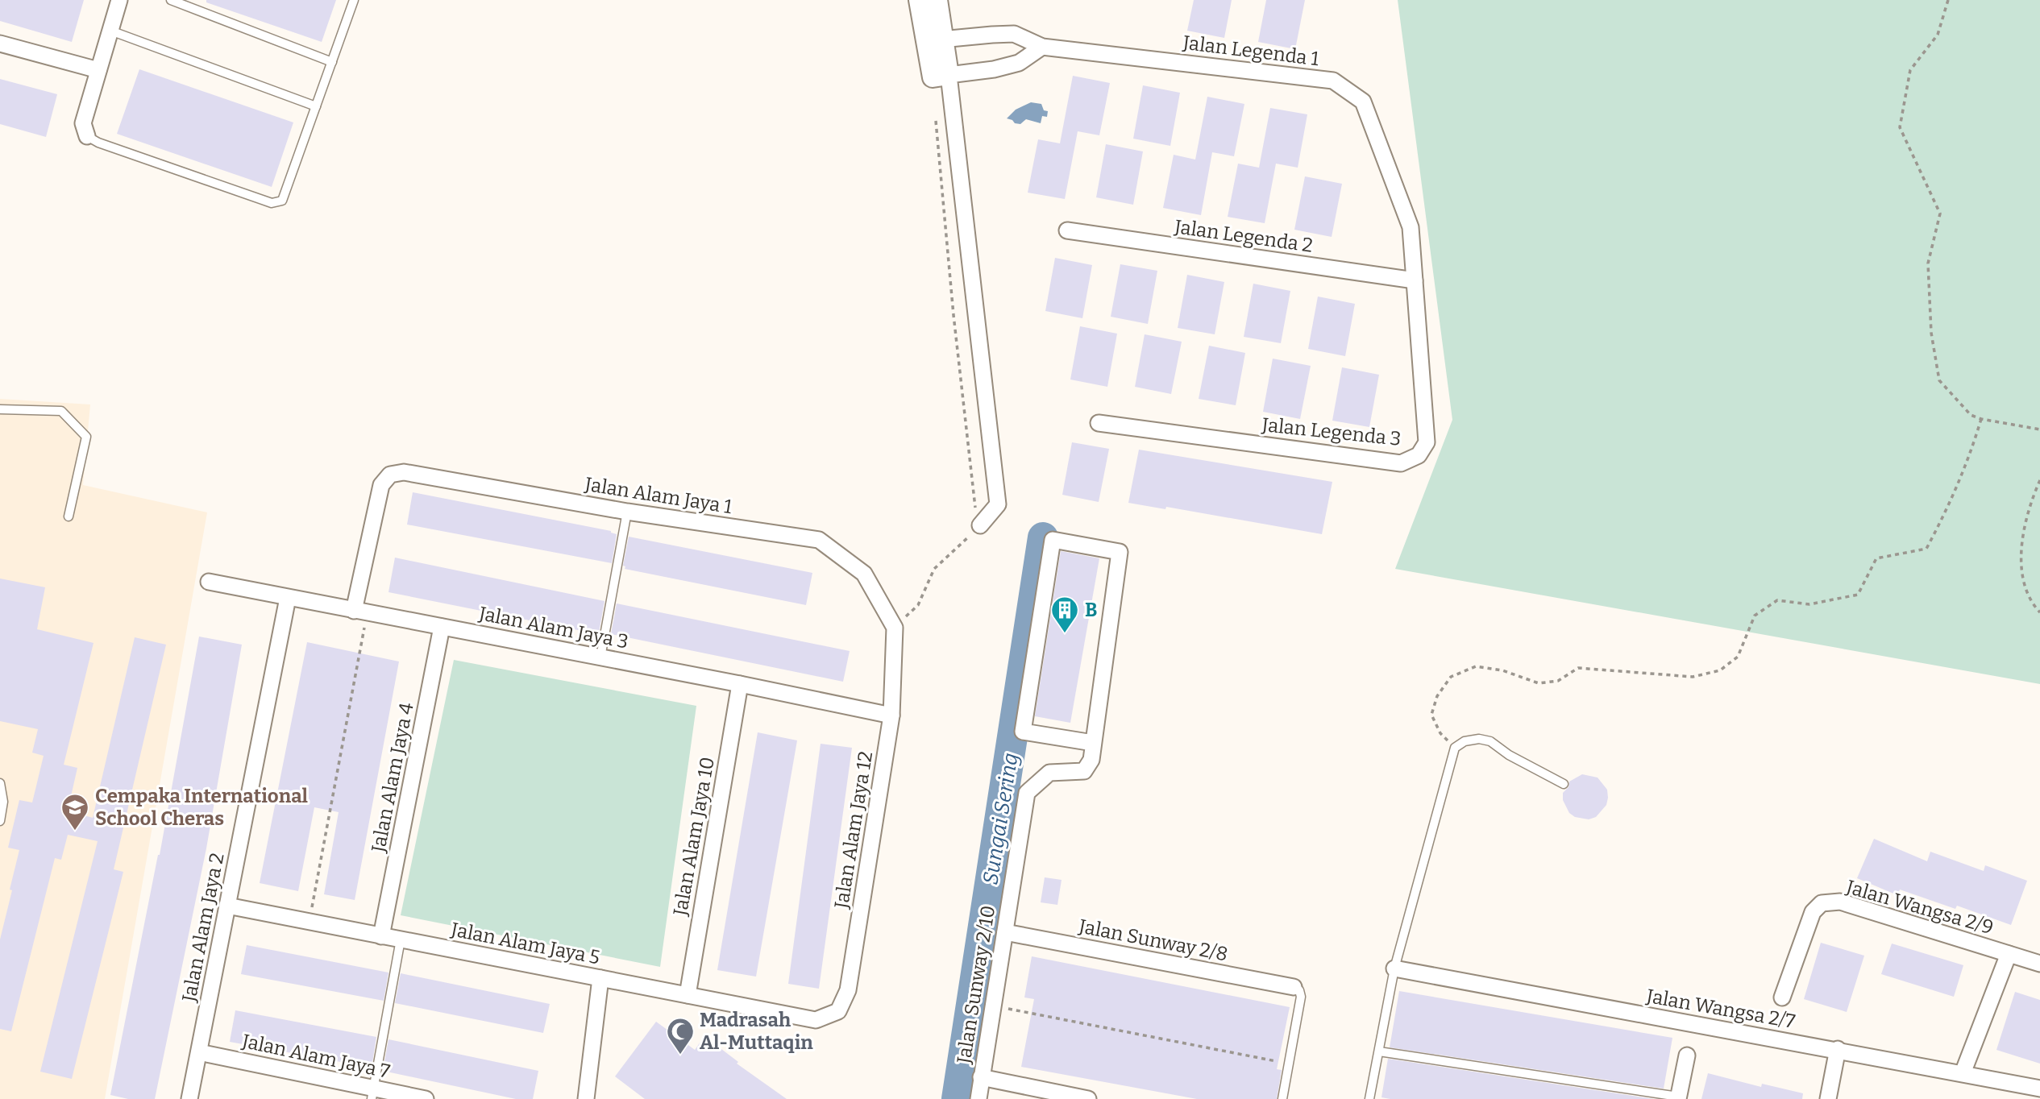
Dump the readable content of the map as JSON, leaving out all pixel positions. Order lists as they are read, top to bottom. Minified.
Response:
{"streets":{"street":["Jalan Legenda 1","Jalan Legenda 2","Jalan Legenda 3","Jalan Alam Jaya 1","Jalan Alam Jaya 3","Jalan Alam Jaya 4","Jalan Alam Jaya 12","Jalan Alam Jaya 10","Jalan Wangsa 2/9","Jalan Alam Jaya 2","Jalan Sunway 2/8","Jalan Alam Jaya 5","Jalan Sunway 2/10","Jalan Wangsa 2/7","Jalan Alam Jaya 7"]},"crossings":[["Jalan Legenda 1","Jalan Legenda 2"],["Jalan Legenda 1","Jalan Legenda 3"],["Jalan Legenda 2","Jalan Legenda 3"],["Jalan Alam Jaya 1","Jalan Alam Jaya 3"],["Jalan Alam Jaya 1","Jalan Alam Jaya 12"],["Jalan Alam Jaya 3","Jalan Alam Jaya 4"],["Jalan Alam Jaya 3","Jalan Alam Jaya 12"],["Jalan Alam Jaya 3","Jalan Alam Jaya 10"],["Jalan Alam Jaya 3","Jalan Alam Jaya 2"],["Jalan Alam Jaya 4","Jalan Alam Jaya 5"],["Jalan Alam Jaya 12","Jalan Alam Jaya 5"],["Jalan Alam Jaya 10","Jalan Alam Jaya 5"],["Jalan Alam Jaya 2","Jalan Alam Jaya 5"],["Jalan Alam Jaya 2","Jalan Alam Jaya 7"],["Jalan Sunway 2/8","Jalan Sunway 2/10"]],"water":["Sungai Sering"],"places":{"building":["B"],"school or university":["Cempaka International School Cheras"],"mosque":["Madrasah Al-Muttaqin"]}}
